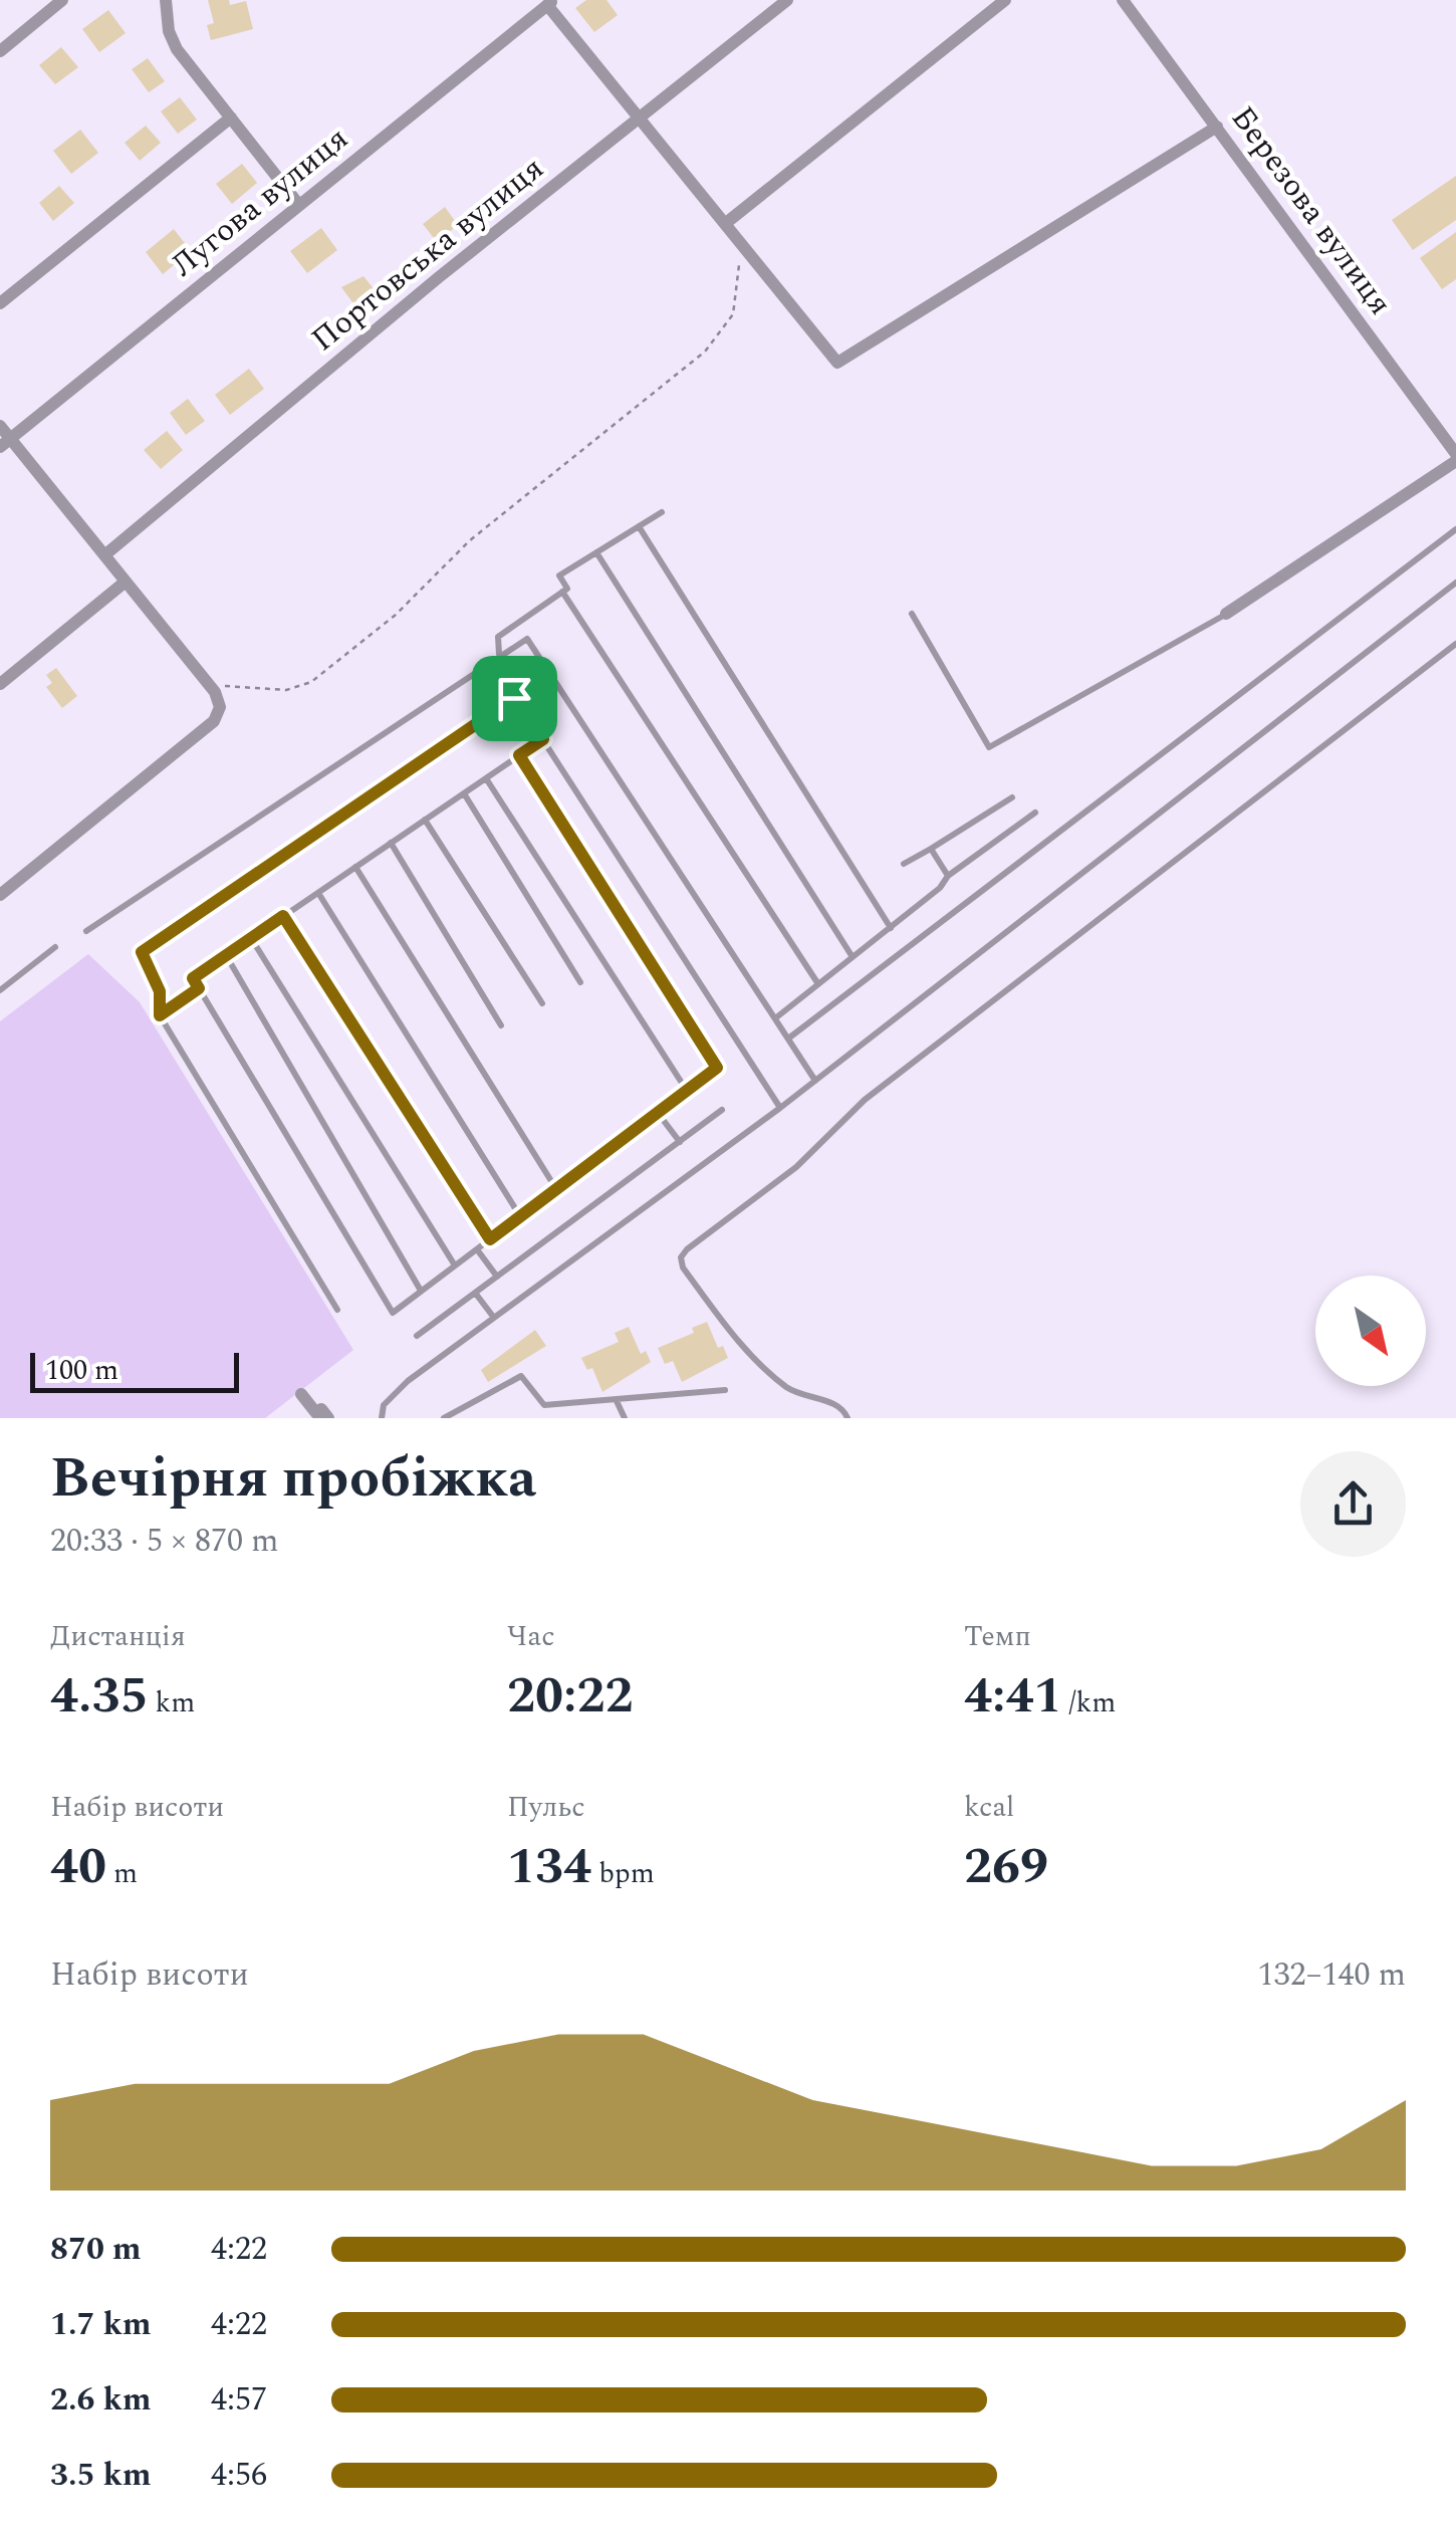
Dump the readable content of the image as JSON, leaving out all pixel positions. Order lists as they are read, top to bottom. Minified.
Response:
{"streets":{"street":["Лугова вулиця","Березова вулиця","Портовська вулиця"]},"scale_bar":"100 m","north":"bottom right","page":{"scale":"100 m","heading":["Вечірня пробіжка","20:33 · 5 × 870 m"],"stats":[["Дистанція","4.35 km"],["Час","20:22"],["Темп","4:41 /km"],["Набір висоти","40 m"],["Пульс","134 bpm"],["kcal","269"]],"chart":["Набір висоти","132–140 m"],"list":[{"name":"870 m","note":"4:22"},{"name":"1.7 km","note":"4:22"},{"name":"2.6 km","note":"4:57"},{"name":"3.5 km","note":"4:56"}]}}
